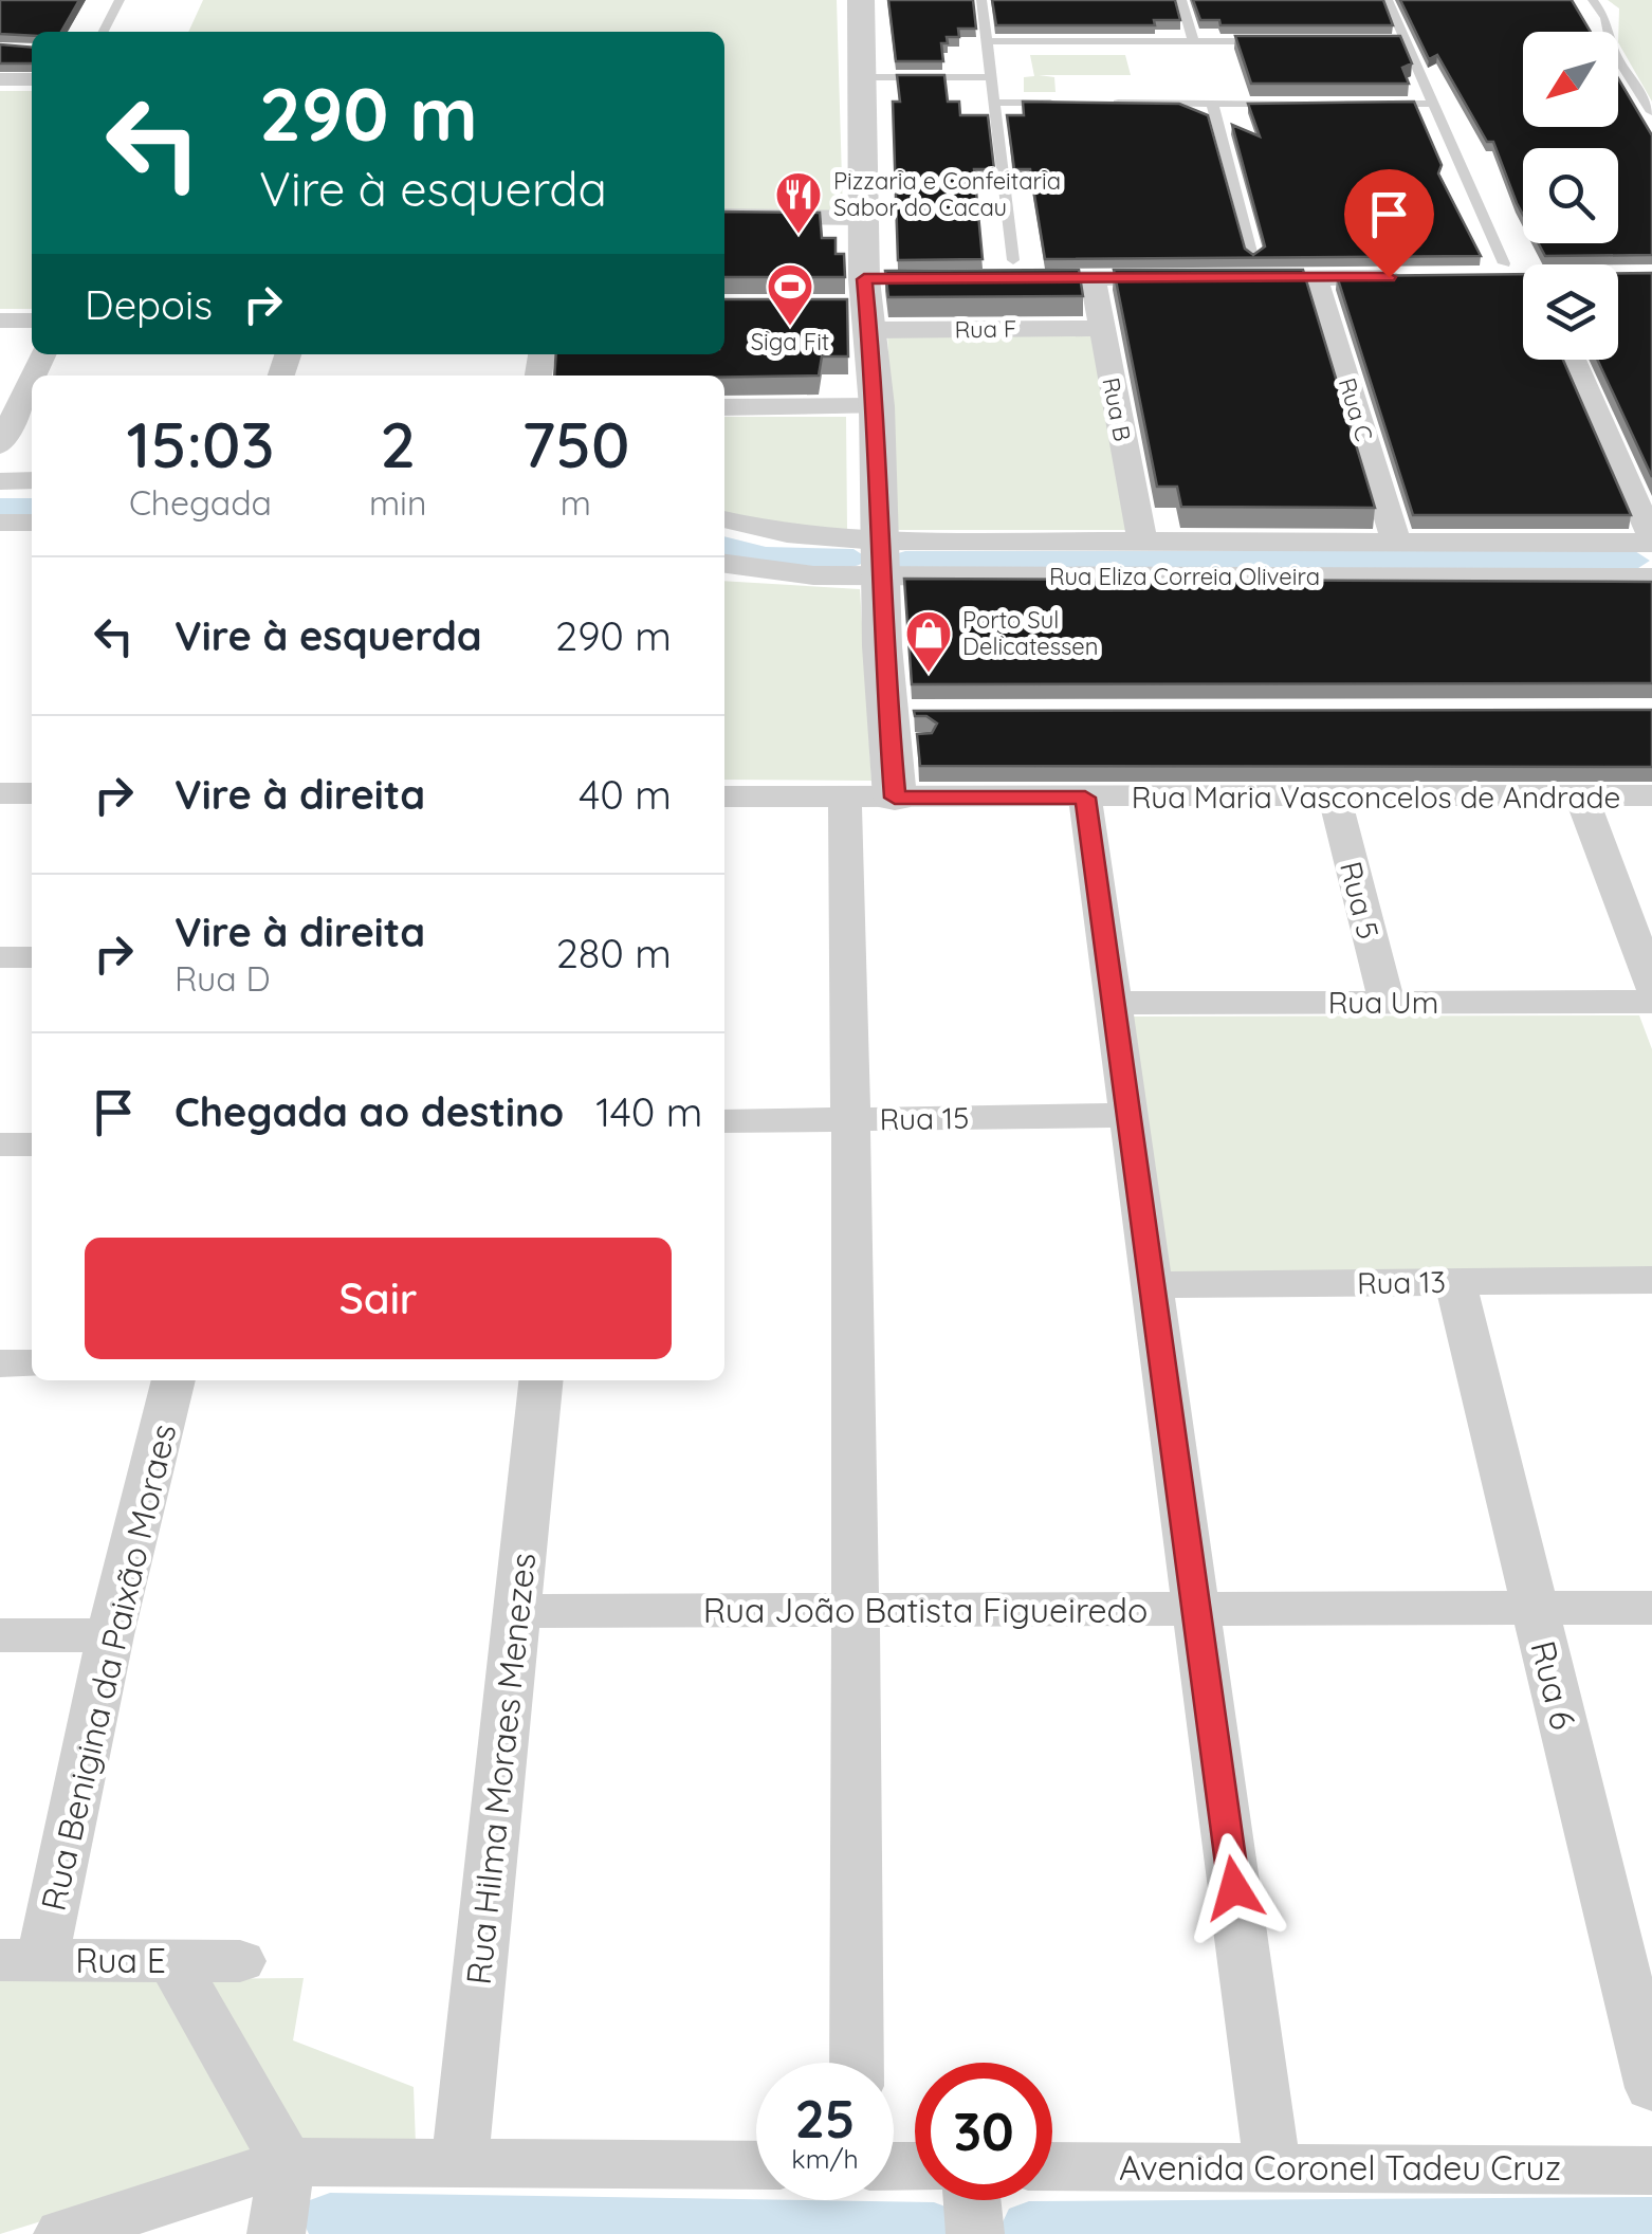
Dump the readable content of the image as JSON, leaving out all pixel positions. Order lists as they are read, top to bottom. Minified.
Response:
{"streets":{"street":["Rua F","Rua B","Rua C","Rua Eliza Correia Oliveira","Rua Maria Vasconcelos de Andrade","Rua 5","Rua Um","Rua 15","Rua 13","Rua João Batista Figueiredo","Rua Benigina da Paixão Moraes","Rua 6","Rua Hilma Moraes Menezes","Rua E","Avenida Coronel Tadeu Cruz"]},"crossings":[["Rua F","Rua B"],["Rua B","Rua Eliza Correia Oliveira"],["Rua C","Rua Eliza Correia Oliveira"],["Rua Maria Vasconcelos de Andrade","Rua 5"],["Rua 5","Rua Um"],["Rua 13","Rua 6"],["Rua João Batista Figueiredo","Rua 6"],["Rua João Batista Figueiredo","Rua Hilma Moraes Menezes"],["Rua Benigina da Paixão Moraes","Rua E"]],"places":{"restaurant":["Pizzaria e Confeitaria Sabor do Cacau"],"sports":["Siga Fit"],"shop":["Porto Sul Delicatessen"]},"north":"bottom left","page":{"turn":["290 m","Vire à esquerda"],"then":"Depois","eta":["15:03","Chegada","2","min","750","m"],"list":[{"name":"Vire à esquerda","value":"290 m"},{"name":"Vire à direita","value":"40 m"},{"name":"Vire à direita","note":"Rua D","value":"280 m"},{"name":"Chegada ao destino","value":"140 m"}],"buttons":"Sair","speed":"25 km/h","limit":"30"}}
